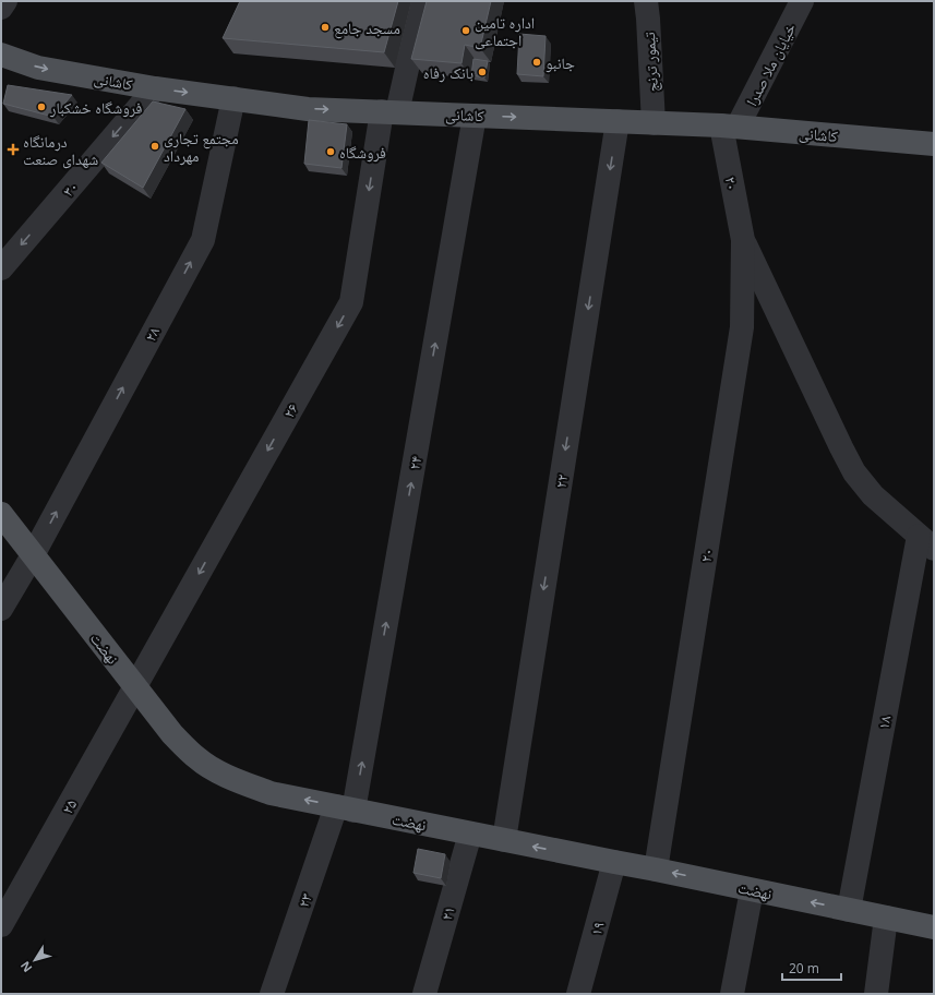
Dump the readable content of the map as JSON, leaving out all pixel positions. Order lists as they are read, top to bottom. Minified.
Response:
{"streets":{"main road":["کاشانی","نهضت"],"street":["تیمور ترنج","خیایان ملا صدرا","۲۰","۳۰","۲۸","۲۶","۲۴","۲۲","۱۸","۲۵","۲۳","۲۱","۱۹"]},"crossings":[["تیمور ترنج","کاشانی"],["خیایان ملا صدرا","کاشانی"],["خیایان ملا صدرا","۲۰"],["کاشانی","۲۰"],["کاشانی","۳۰"],["کاشانی","۲۸"],["کاشانی","۲۶"],["کاشانی","۲۴"],["کاشانی","۲۲"],["۲۰","نهضت"],["۲۰","۱۸"],["۲۸","نهضت"],["۲۶","نهضت"],["۲۶","۲۵"],["۲۴","نهضت"],["۲۴","۲۳"],["۲۲","نهضت"],["نهضت","۱۸"],["نهضت","۲۵"],["نهضت","۲۳"],["نهضت","۲۱"],["نهضت","۱۹"]],"one_way":["کاشانی","۳۰","۲۸","۲۶","۲۴","۲۲","نهضت"],"places":{"other":["مسجد جامع","اداره تامین اجتماعی","جانبو","بانک رفاه","فروشگاه خشکبار","مجتمع تجاری مهرداد","فروشگاه"],"health":["درمانگاه شهدای صنعت"]},"scale_bar":"20 m","north":"bottom left"}
